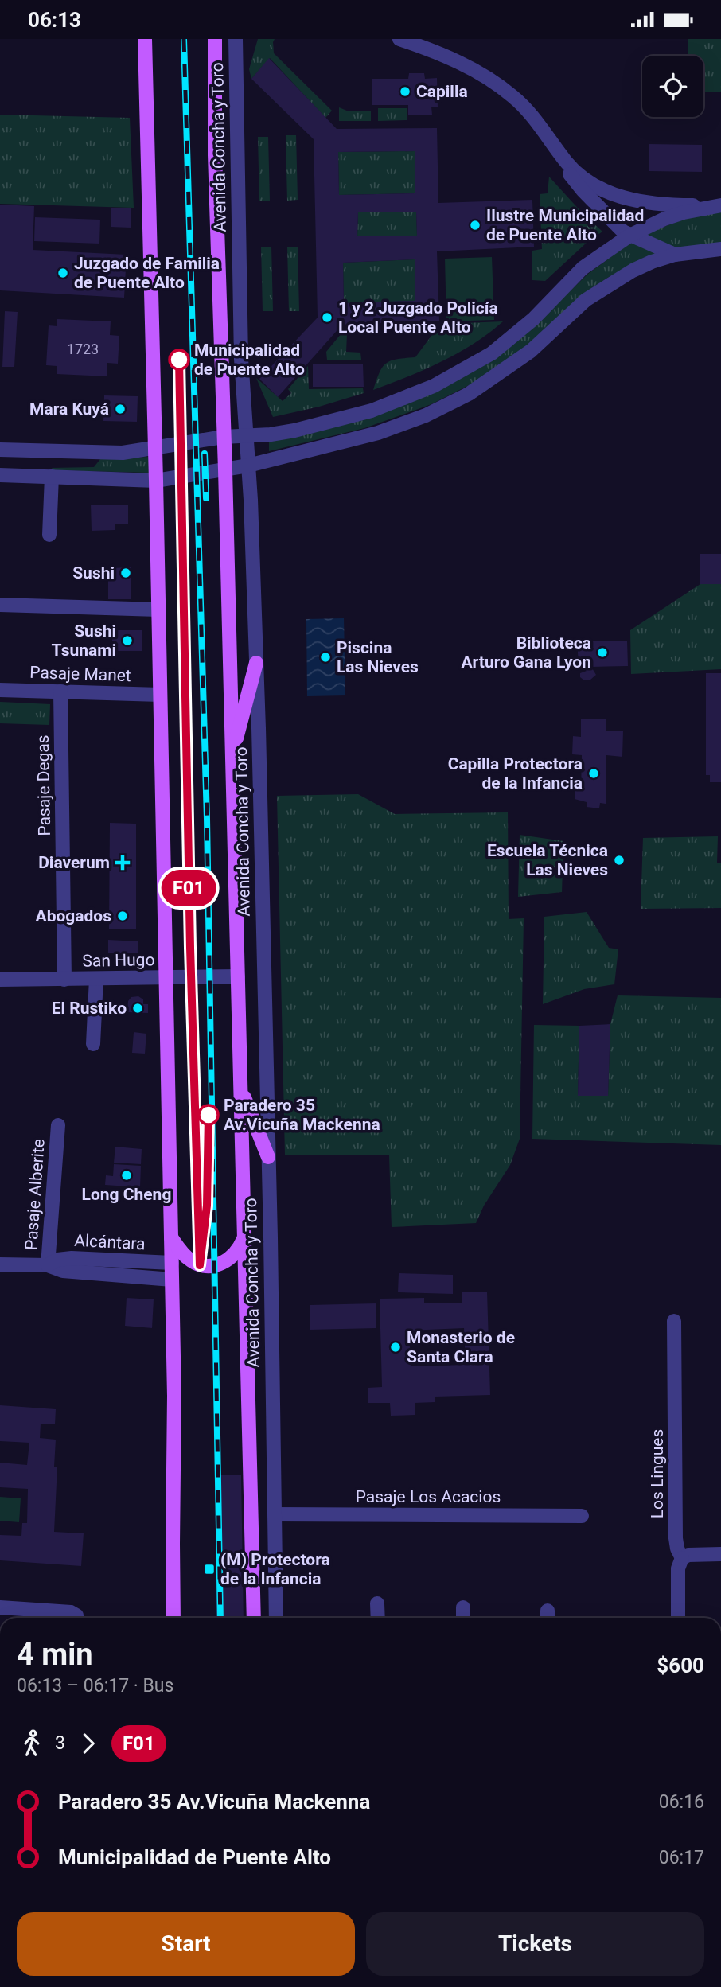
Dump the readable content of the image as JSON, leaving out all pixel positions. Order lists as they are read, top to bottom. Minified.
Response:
{"streets":{"main road":["Avenida Concha y Toro"],"street":["Pasaje Manet","Pasaje Degas","San Hugo","Pasaje Alberite","Alcántara","Los Lingues","Pasaje Los Acacios"]},"crossings":[["Avenida Concha y Toro","San Hugo"],["Avenida Concha y Toro","Pasaje Los Acacios"],["Pasaje Manet","Pasaje Degas"],["Pasaje Degas","San Hugo"],["Pasaje Alberite","Alcántara"]],"places":{"other":["Capilla","Ilustre Municipalidad de Puente Alto","Juzgado de Familia de Puente Alto","1 y 2 Juzgado Policía Local Puente Alto","Municipalidad de Puente Alto","Mara Kuyá","Sushi","Sushi Tsunami","Biblioteca Arturo Gana Lyon","Piscina Las Nieves","Capilla Protectora de la Infancia","Escuela Técnica Las Nieves","Abogados","El Rustiko","Paradero 35 Av.Vicuña Mackenna","Long Cheng","Monasterio de Santa Clara"],"health":["Diaverum"],"transit":["(M) Protectora de la Infancia"]},"lines":["bus line F01"],"house_numbers":["1723"],"page":{"status":"06:13","on_map":"F01","heading":["4 min","06:13 – 06:17 · Bus","$600"],"legs":["3","F01"],"list":[{"name":"Paradero 35 Av.Vicuña Mackenna","value":"06:16"},{"name":"Municipalidad de Puente Alto","value":"06:17"}],"buttons":["Start","Tickets"]}}
